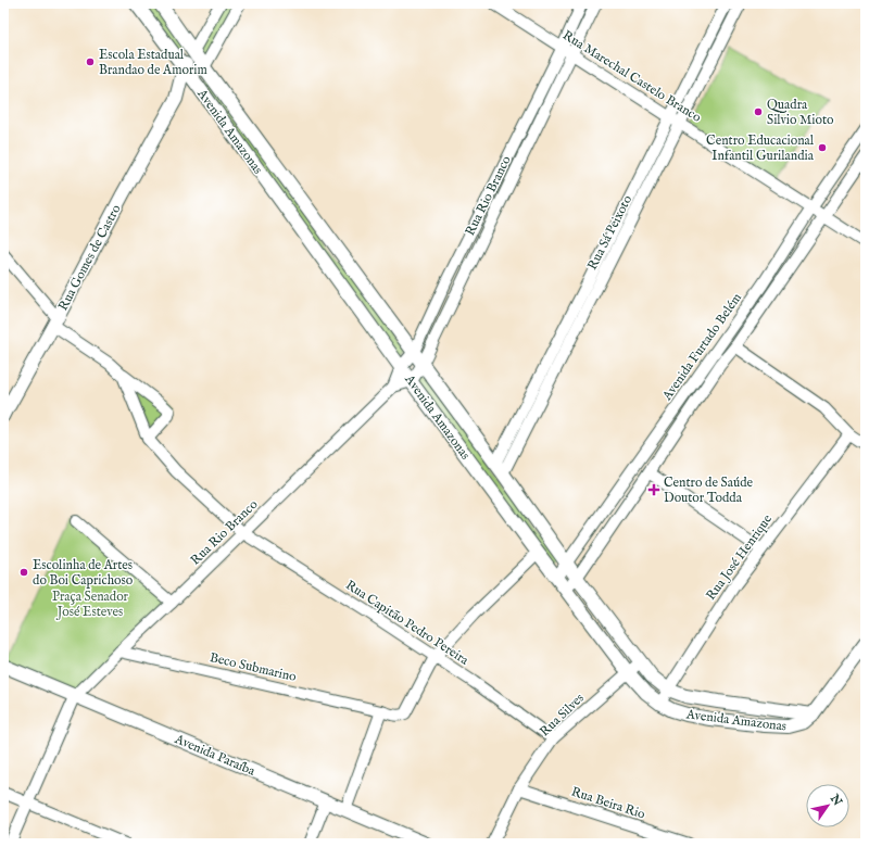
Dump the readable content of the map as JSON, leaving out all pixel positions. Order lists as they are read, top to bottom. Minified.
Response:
{"streets":{"street":["Rua Marechal Castelo Branco","Avenida Amazonas","Rua Rio Branco","Rua Sá Peixoto","Rua Gomes de Castro","Avenida Furtado Belém","Rua José Henrique","Rua Capitão Pedro Pereira","Beco Submarino","Rua Silves","Avenida Paraíba","Rua Beira Rio"]},"crossings":[["Rua Marechal Castelo Branco","Rua Rio Branco"],["Rua Marechal Castelo Branco","Rua Sá Peixoto"],["Rua Marechal Castelo Branco","Avenida Furtado Belém"],["Avenida Amazonas","Rua Rio Branco"],["Avenida Amazonas","Rua Sá Peixoto"],["Avenida Amazonas","Rua Gomes de Castro"],["Avenida Amazonas","Avenida Furtado Belém"],["Avenida Amazonas","Rua José Henrique"],["Avenida Amazonas","Beco Submarino"],["Avenida Amazonas","Rua Silves"],["Rua Rio Branco","Rua Capitão Pedro Pereira"],["Rua Rio Branco","Beco Submarino"],["Rua Rio Branco","Avenida Paraíba"],["Rua Capitão Pedro Pereira","Beco Submarino"],["Rua Capitão Pedro Pereira","Rua Silves"],["Rua Silves","Rua Beira Rio"]],"parks":["Praça Senador José Esteves"],"places":{"other":["Escola Estadual Brandao de Amorim","Quadra Silvio Mioto","Centro Educacional Infantil Gurilandia","Escolinha de Artes do Boi Caprichoso"],"health":["Centro de Saúde Doutor Todda"]},"north":"top right"}
